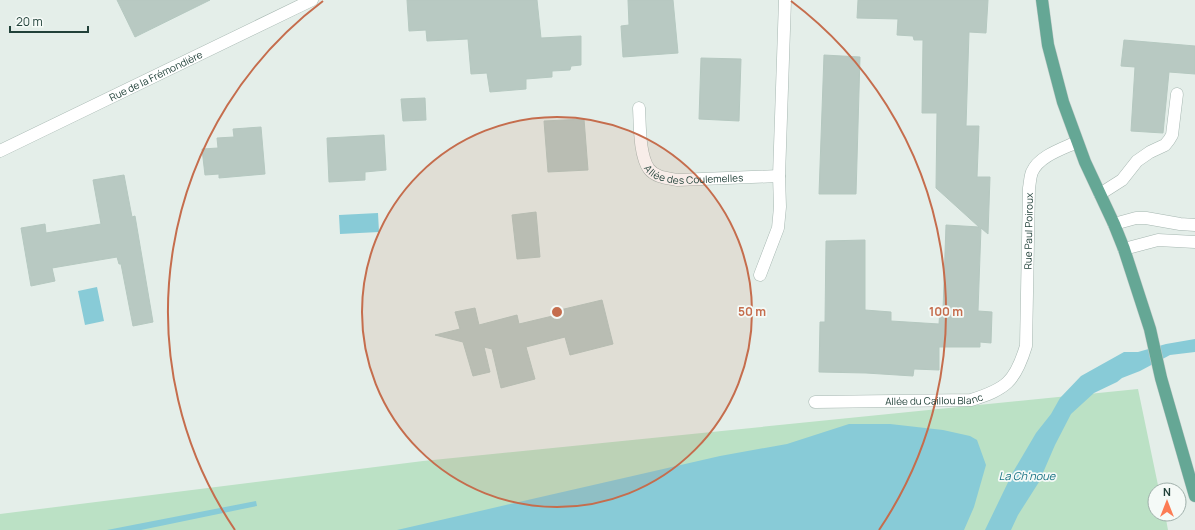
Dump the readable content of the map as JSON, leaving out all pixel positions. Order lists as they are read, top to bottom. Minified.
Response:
{"streets":{"street":["Rue de la Frémondière","Allée des Coulemelles","Rue Paul Poiroux","Allée du Caillou Blanc"]},"crossings":[["Rue Paul Poiroux","Allée du Caillou Blanc"]],"water":["La Ch'noue"],"scale_bar":"20 m","north":"top","rings":["50 m","100 m"]}
